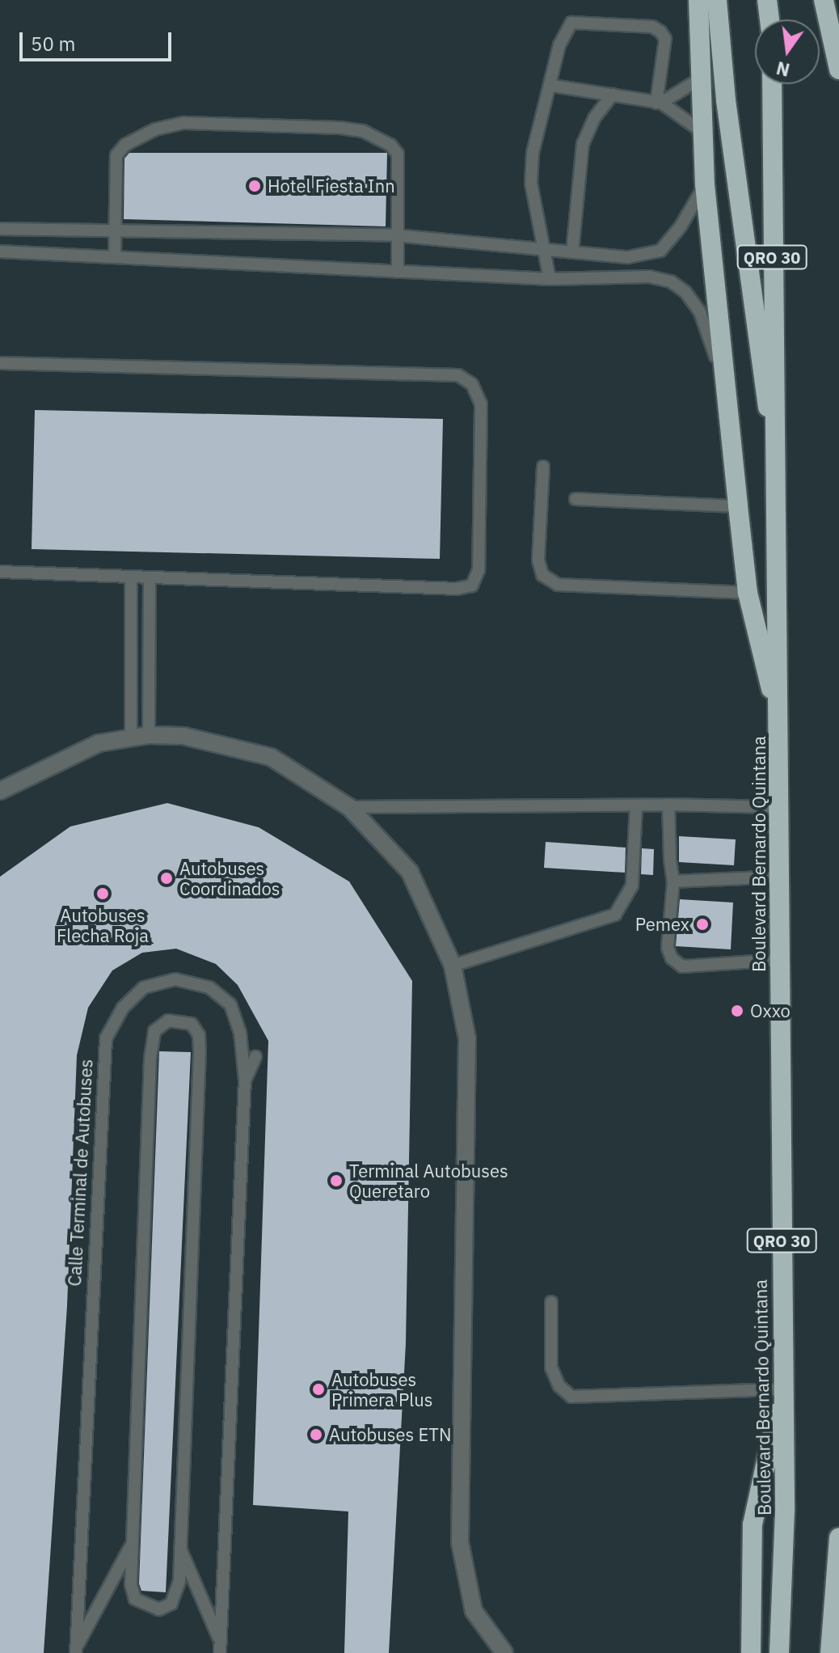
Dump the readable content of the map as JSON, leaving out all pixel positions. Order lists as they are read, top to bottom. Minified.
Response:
{"streets":{"highway":["QRO 30","Boulevard Bernardo Quintana"],"lane":["Calle Terminal de Autobuses"]},"places":["Hotel Fiesta Inn","Autobuses Coordinados","Autobuses Flecha Roja","Pemex","Oxxo","Terminal Autobuses Queretaro","Autobuses Primera Plus","Autobuses ETN"],"scale_bar":"50 m","north":"bottom"}
